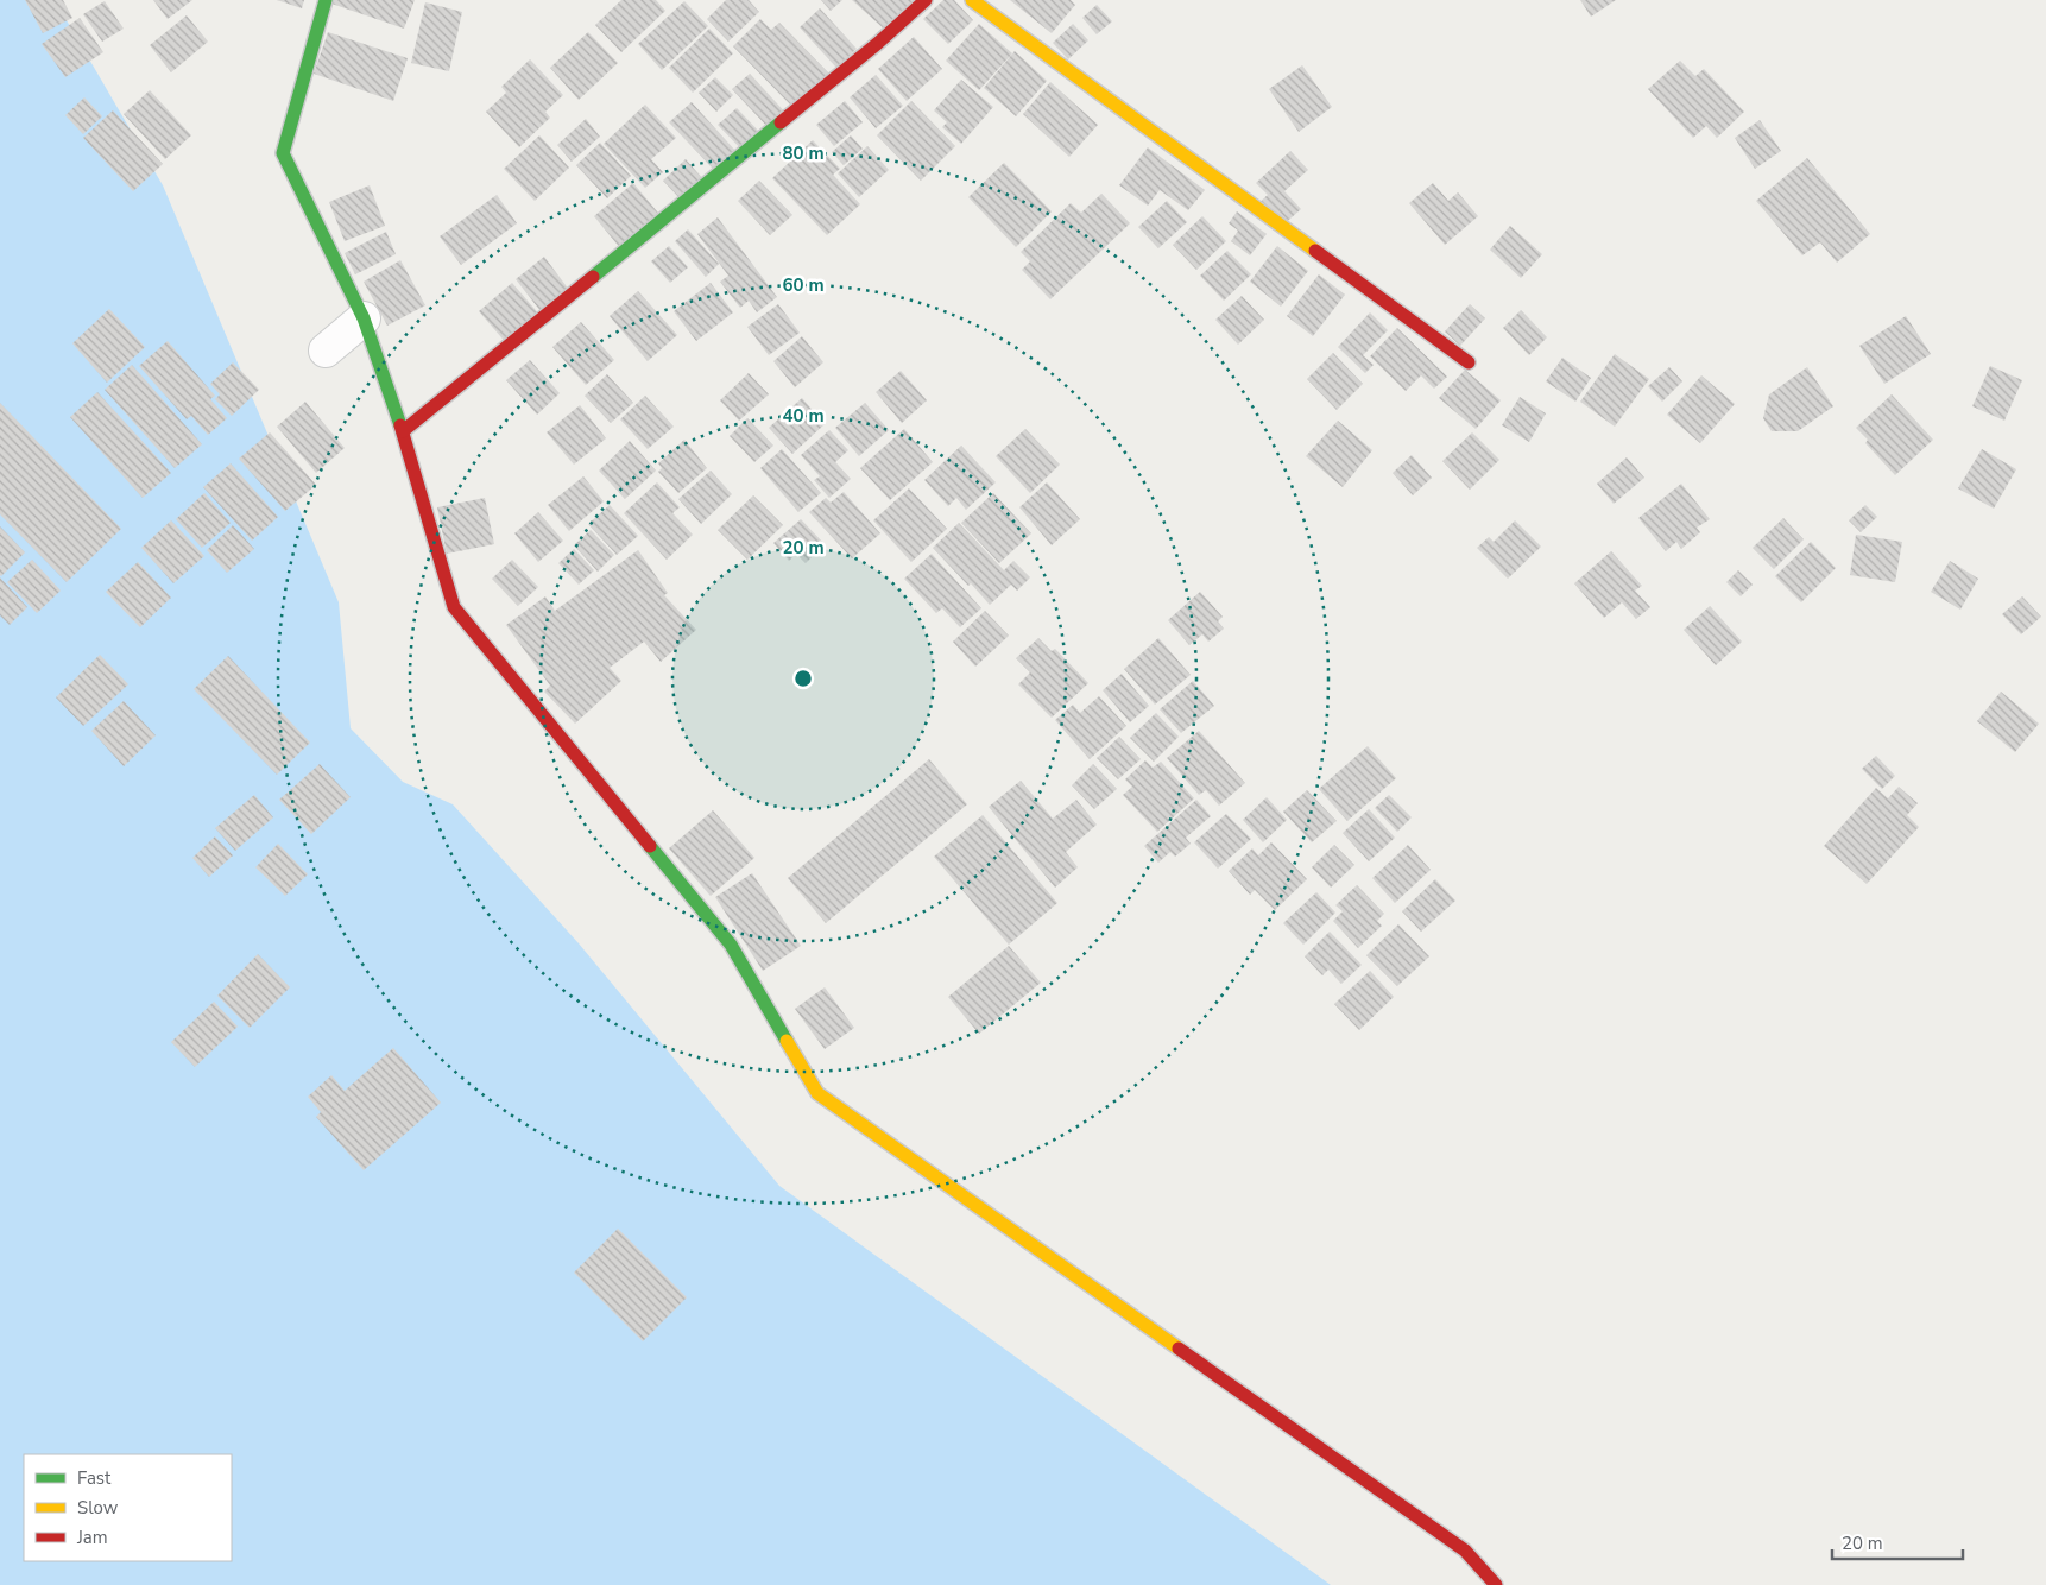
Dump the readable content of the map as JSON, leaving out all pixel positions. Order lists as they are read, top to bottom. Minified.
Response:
{"legend":["Fast","Slow","Jam"],"scale_bar":"20 m","rings":["80 m","60 m","40 m","20 m"]}
